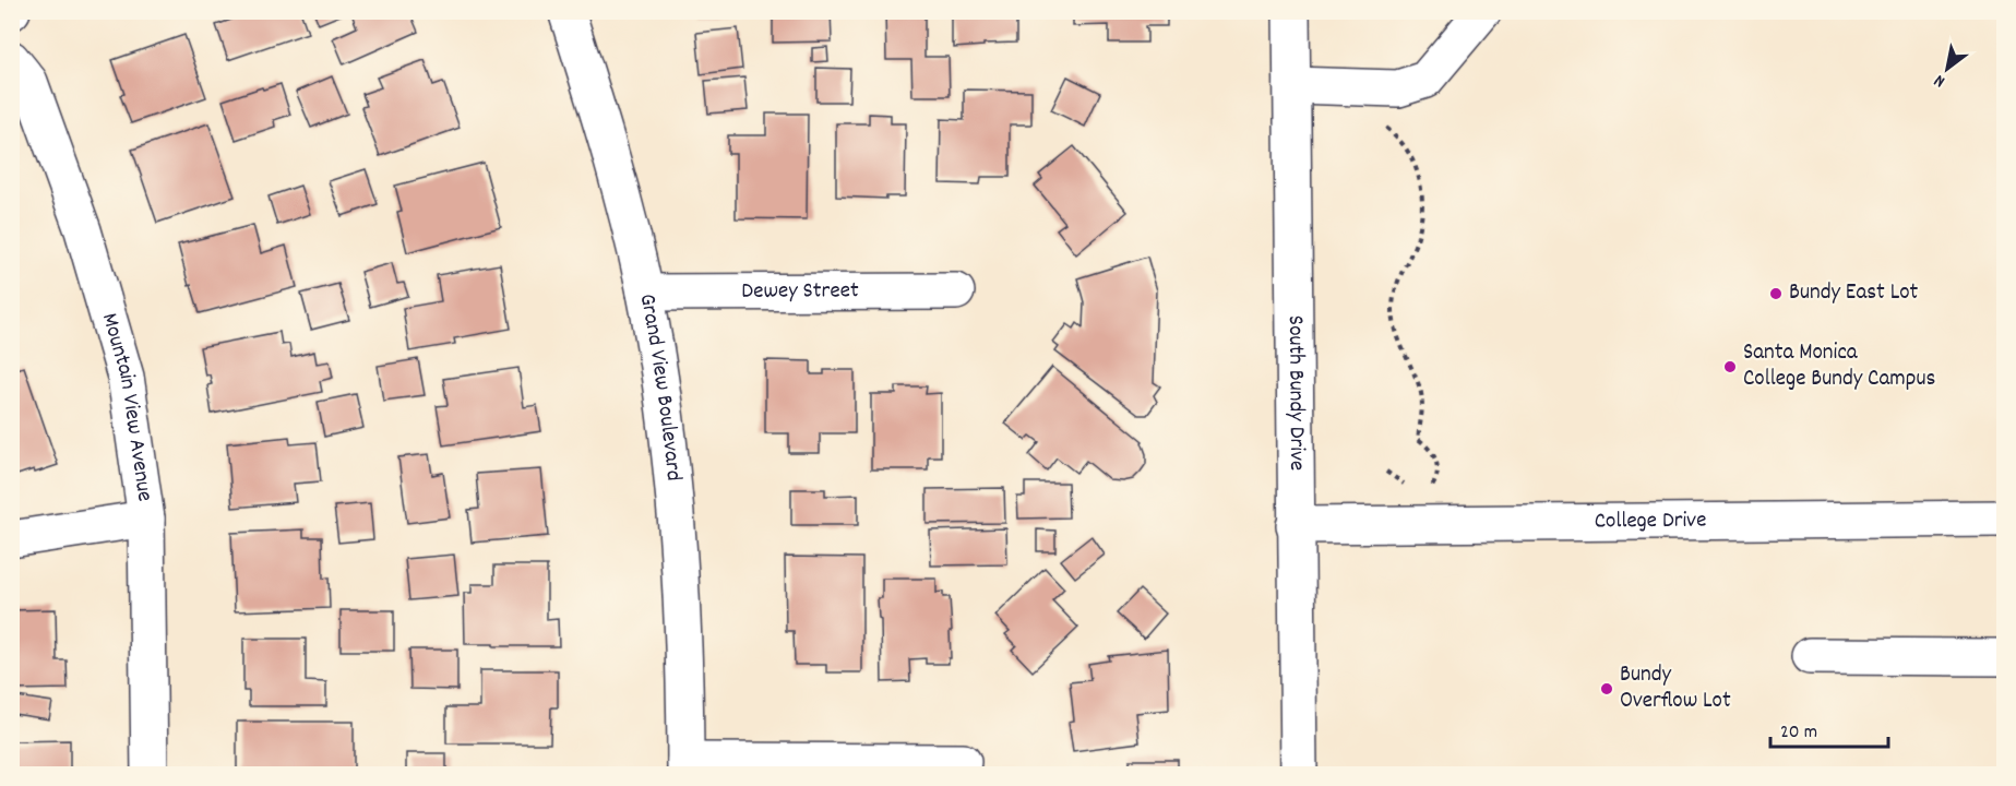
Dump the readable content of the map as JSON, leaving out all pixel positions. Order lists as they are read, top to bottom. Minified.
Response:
{"streets":{"street":["Dewey Street","Grand View Boulevard","South Bundy Drive","Mountain View Avenue","College Drive"]},"crossings":[["Dewey Street","Grand View Boulevard"],["South Bundy Drive","College Drive"]],"places":["Bundy East Lot","Santa Monica College Bundy Campus","Bundy Overflow Lot"],"scale_bar":"20 m","north":"bottom left"}
